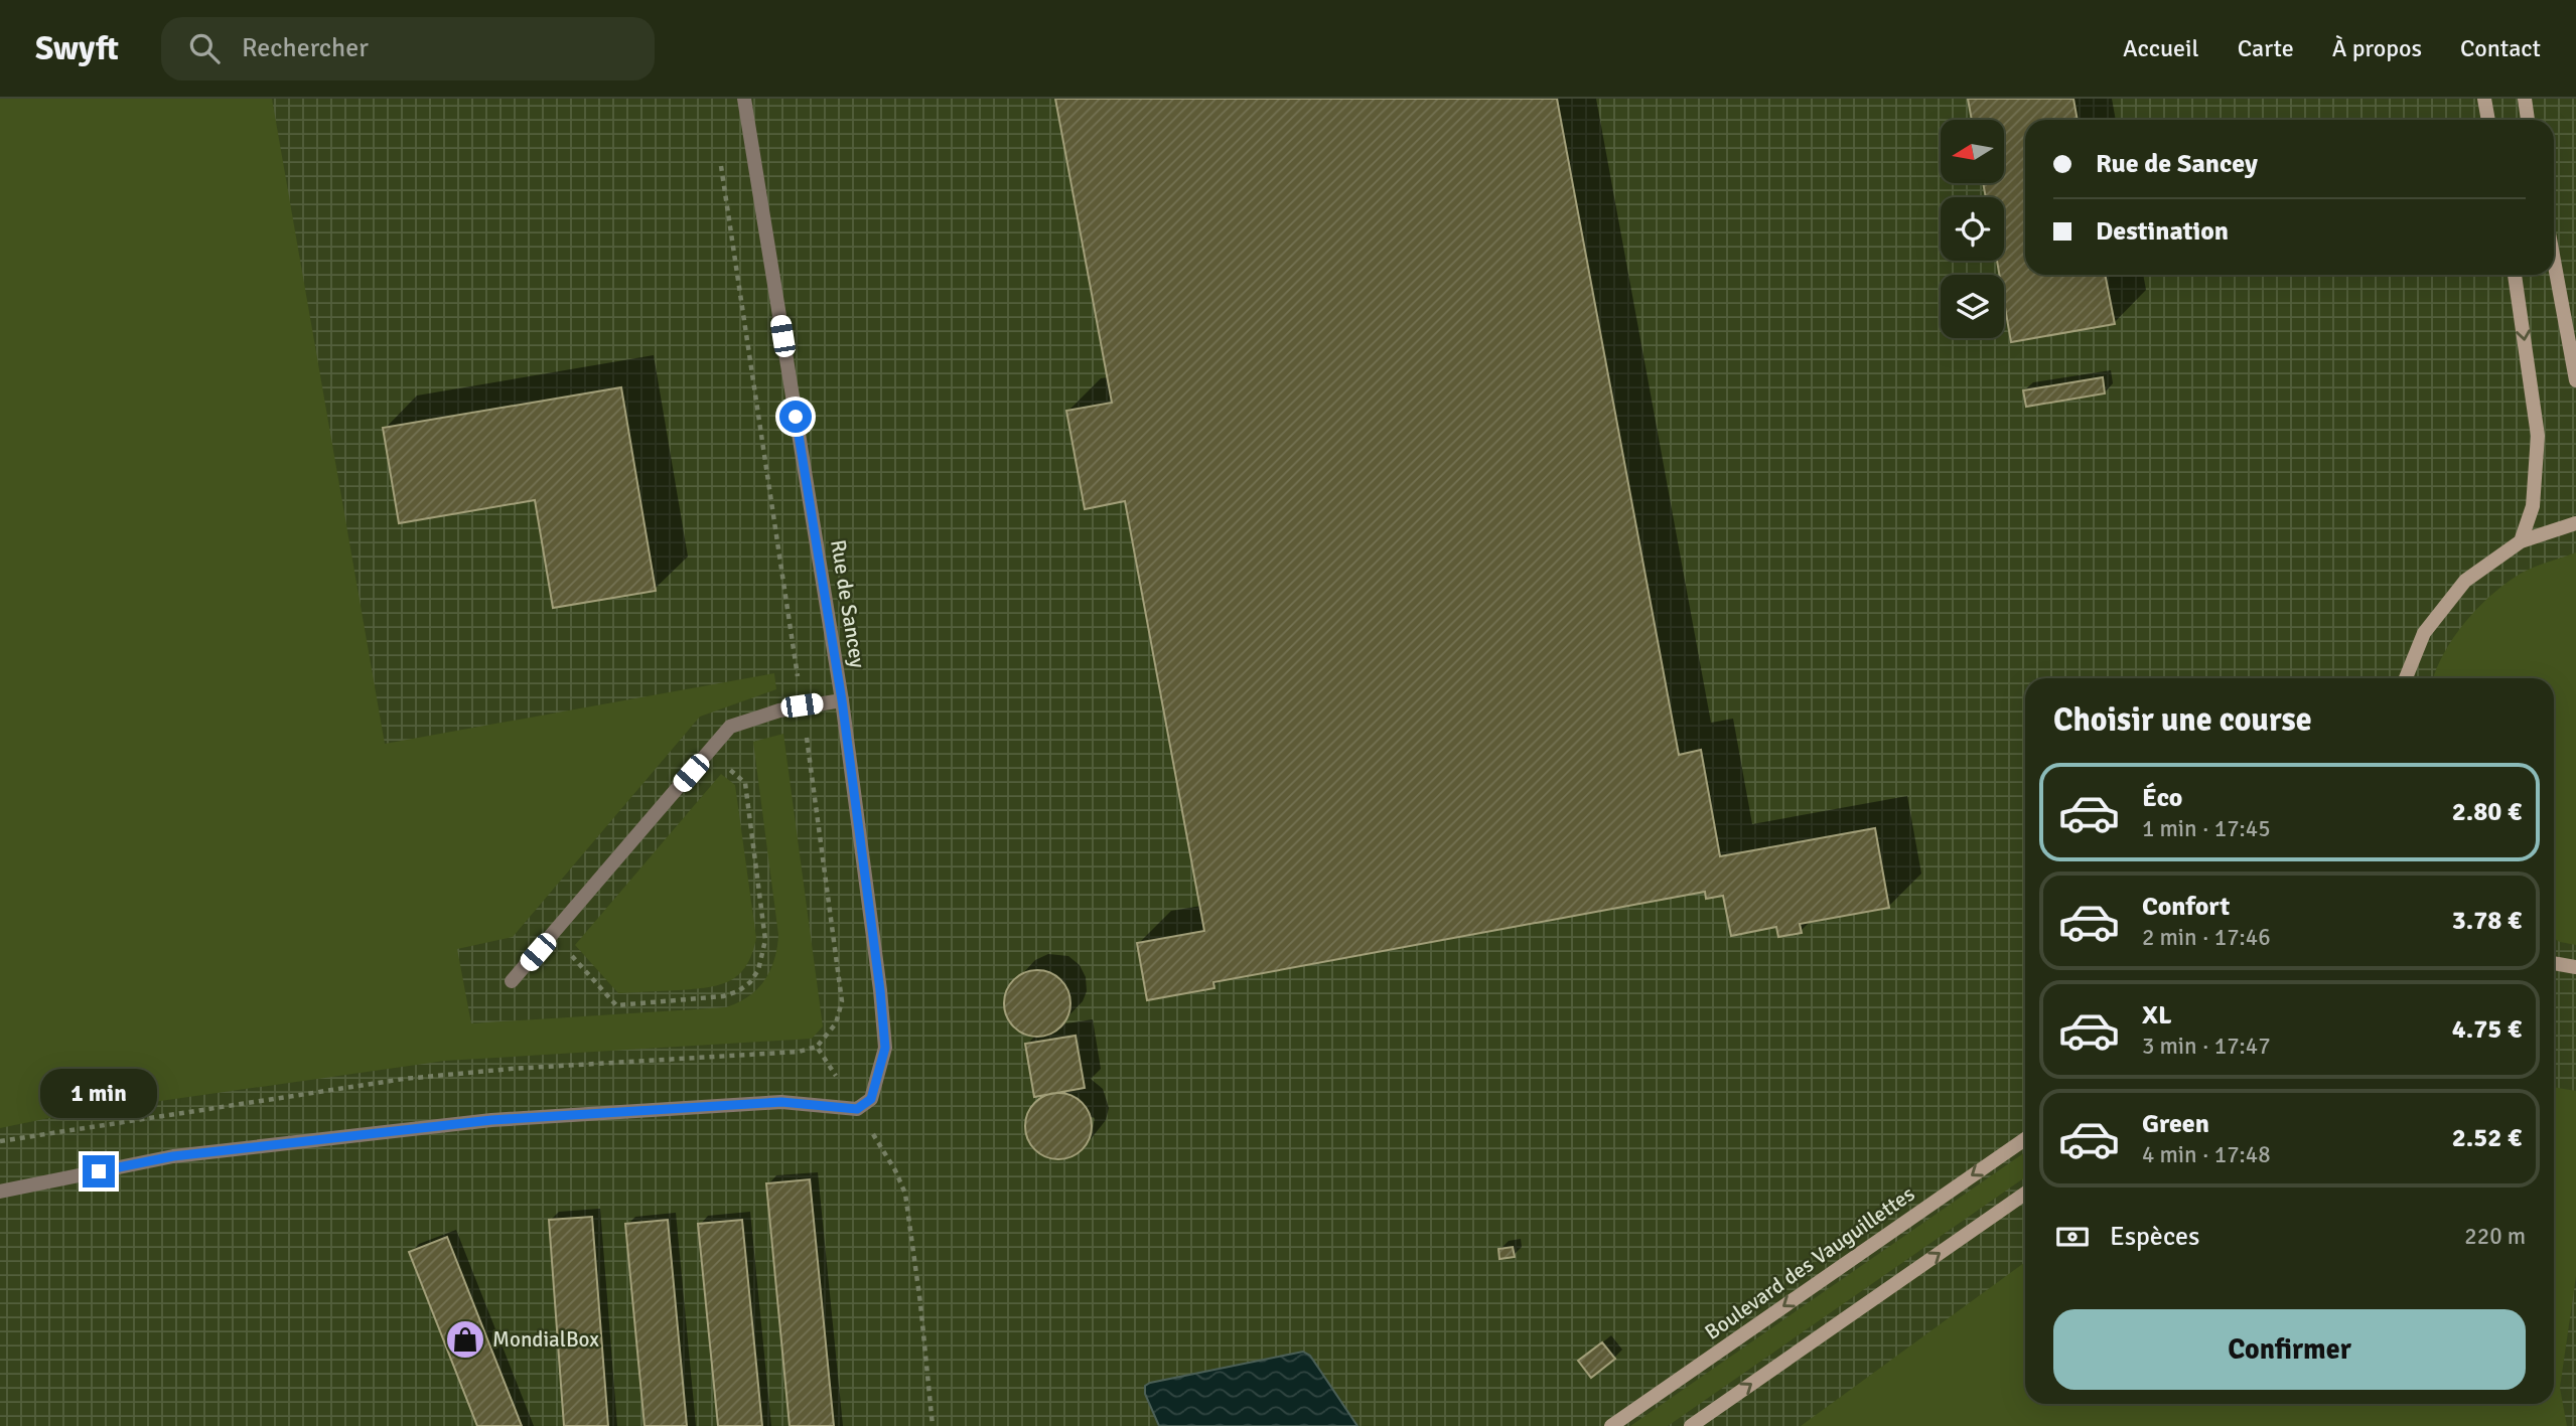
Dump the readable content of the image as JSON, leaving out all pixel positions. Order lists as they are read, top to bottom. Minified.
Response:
{"streets":{"street":["Rue de Sancey","Boulevard des Vauguillettes"]},"places":{"shop":["MondialBox"]},"north":"left","page":{"header":"Swyft","search":"Rechercher","nav":["Accueil","Carte","À propos","Contact"],"banner":["Rue de Sancey","Destination"],"heading":"Choisir une course","list":[{"name":"Éco","note":"1 min · 17:45","value":"2.80 €"},{"name":"Confort","note":"2 min · 17:46","value":"3.78 €"},{"name":"XL","note":"3 min · 17:47","value":"4.75 €"},{"name":"Green","note":"4 min · 17:48","value":"2.52 €"}],"bubble":"1 min","pay":["Espèces","220 m"],"buttons":"Confirmer"}}
